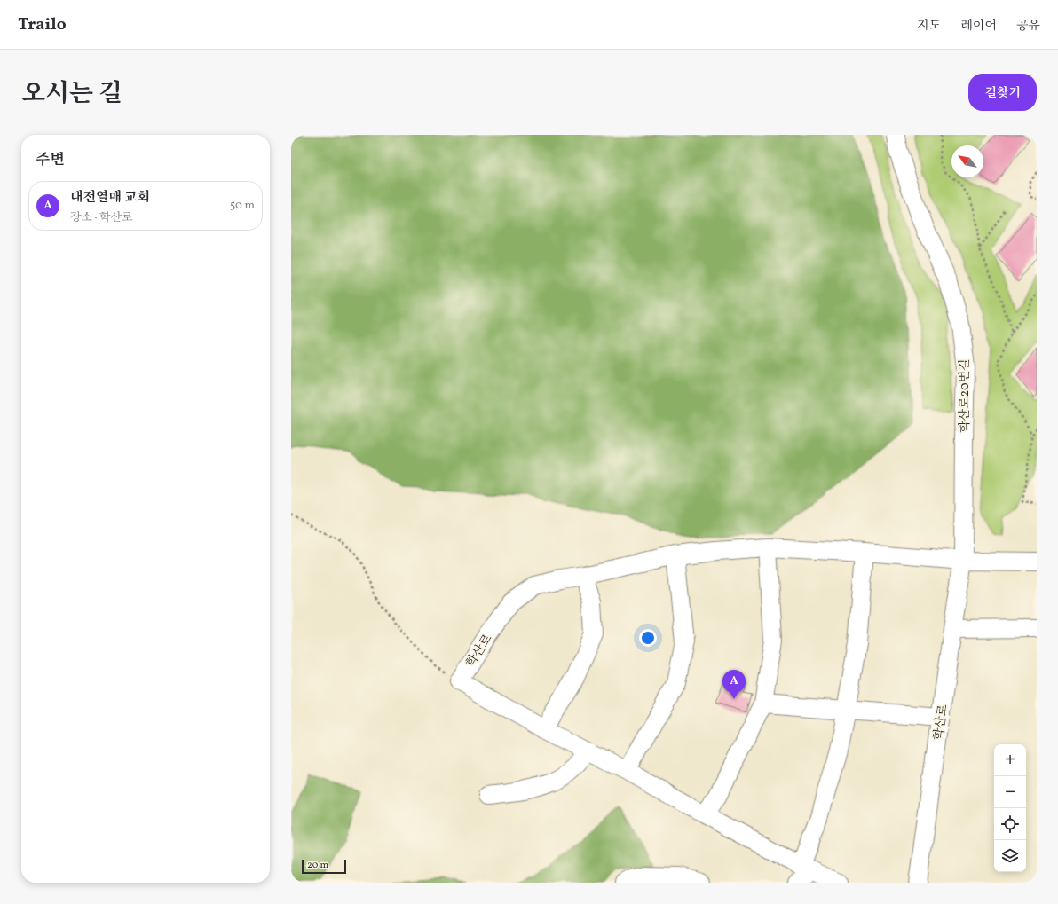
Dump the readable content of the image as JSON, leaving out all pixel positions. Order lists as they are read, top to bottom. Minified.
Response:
{"streets":{"street":["학산로20번길","학산로"]},"crossings":[["학산로20번길","학산로"]],"scale_bar":"20 m","north":"top left","page":{"header":"Trailo","nav":["지도","레이어","공유"],"title":"오시는 길","buttons":"길찾기","heading":"주변","list":[{"mark":"A","name":"대전열매 교회","note":"장소 · 학산로","value":"50 m"}],"pins":"A","map_buttons":["+","−"],"scale":"20 m"}}
